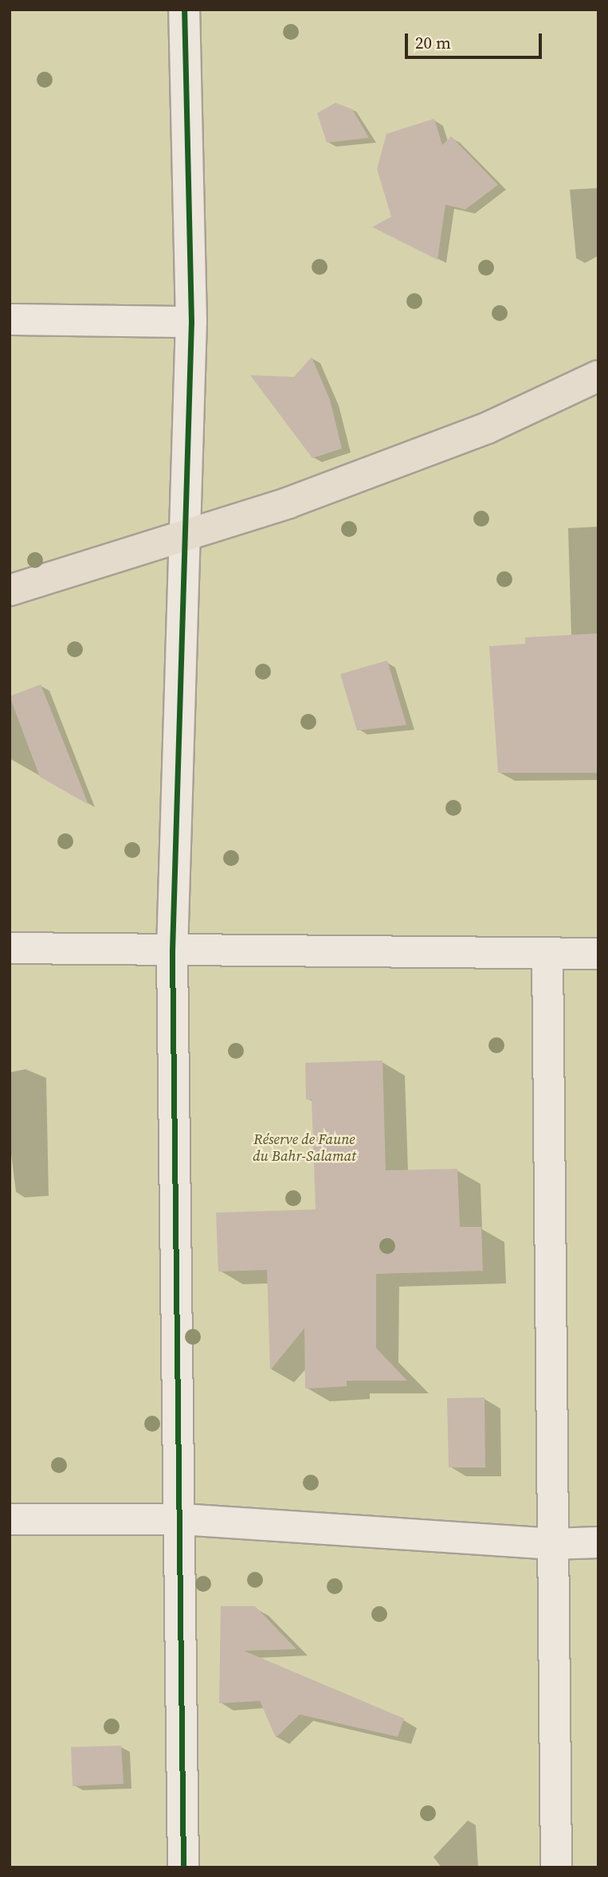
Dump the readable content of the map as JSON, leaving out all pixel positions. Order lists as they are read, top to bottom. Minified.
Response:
{"parks":["Réserve de Faune du Bahr-Salamat"],"scale_bar":"20 m"}
